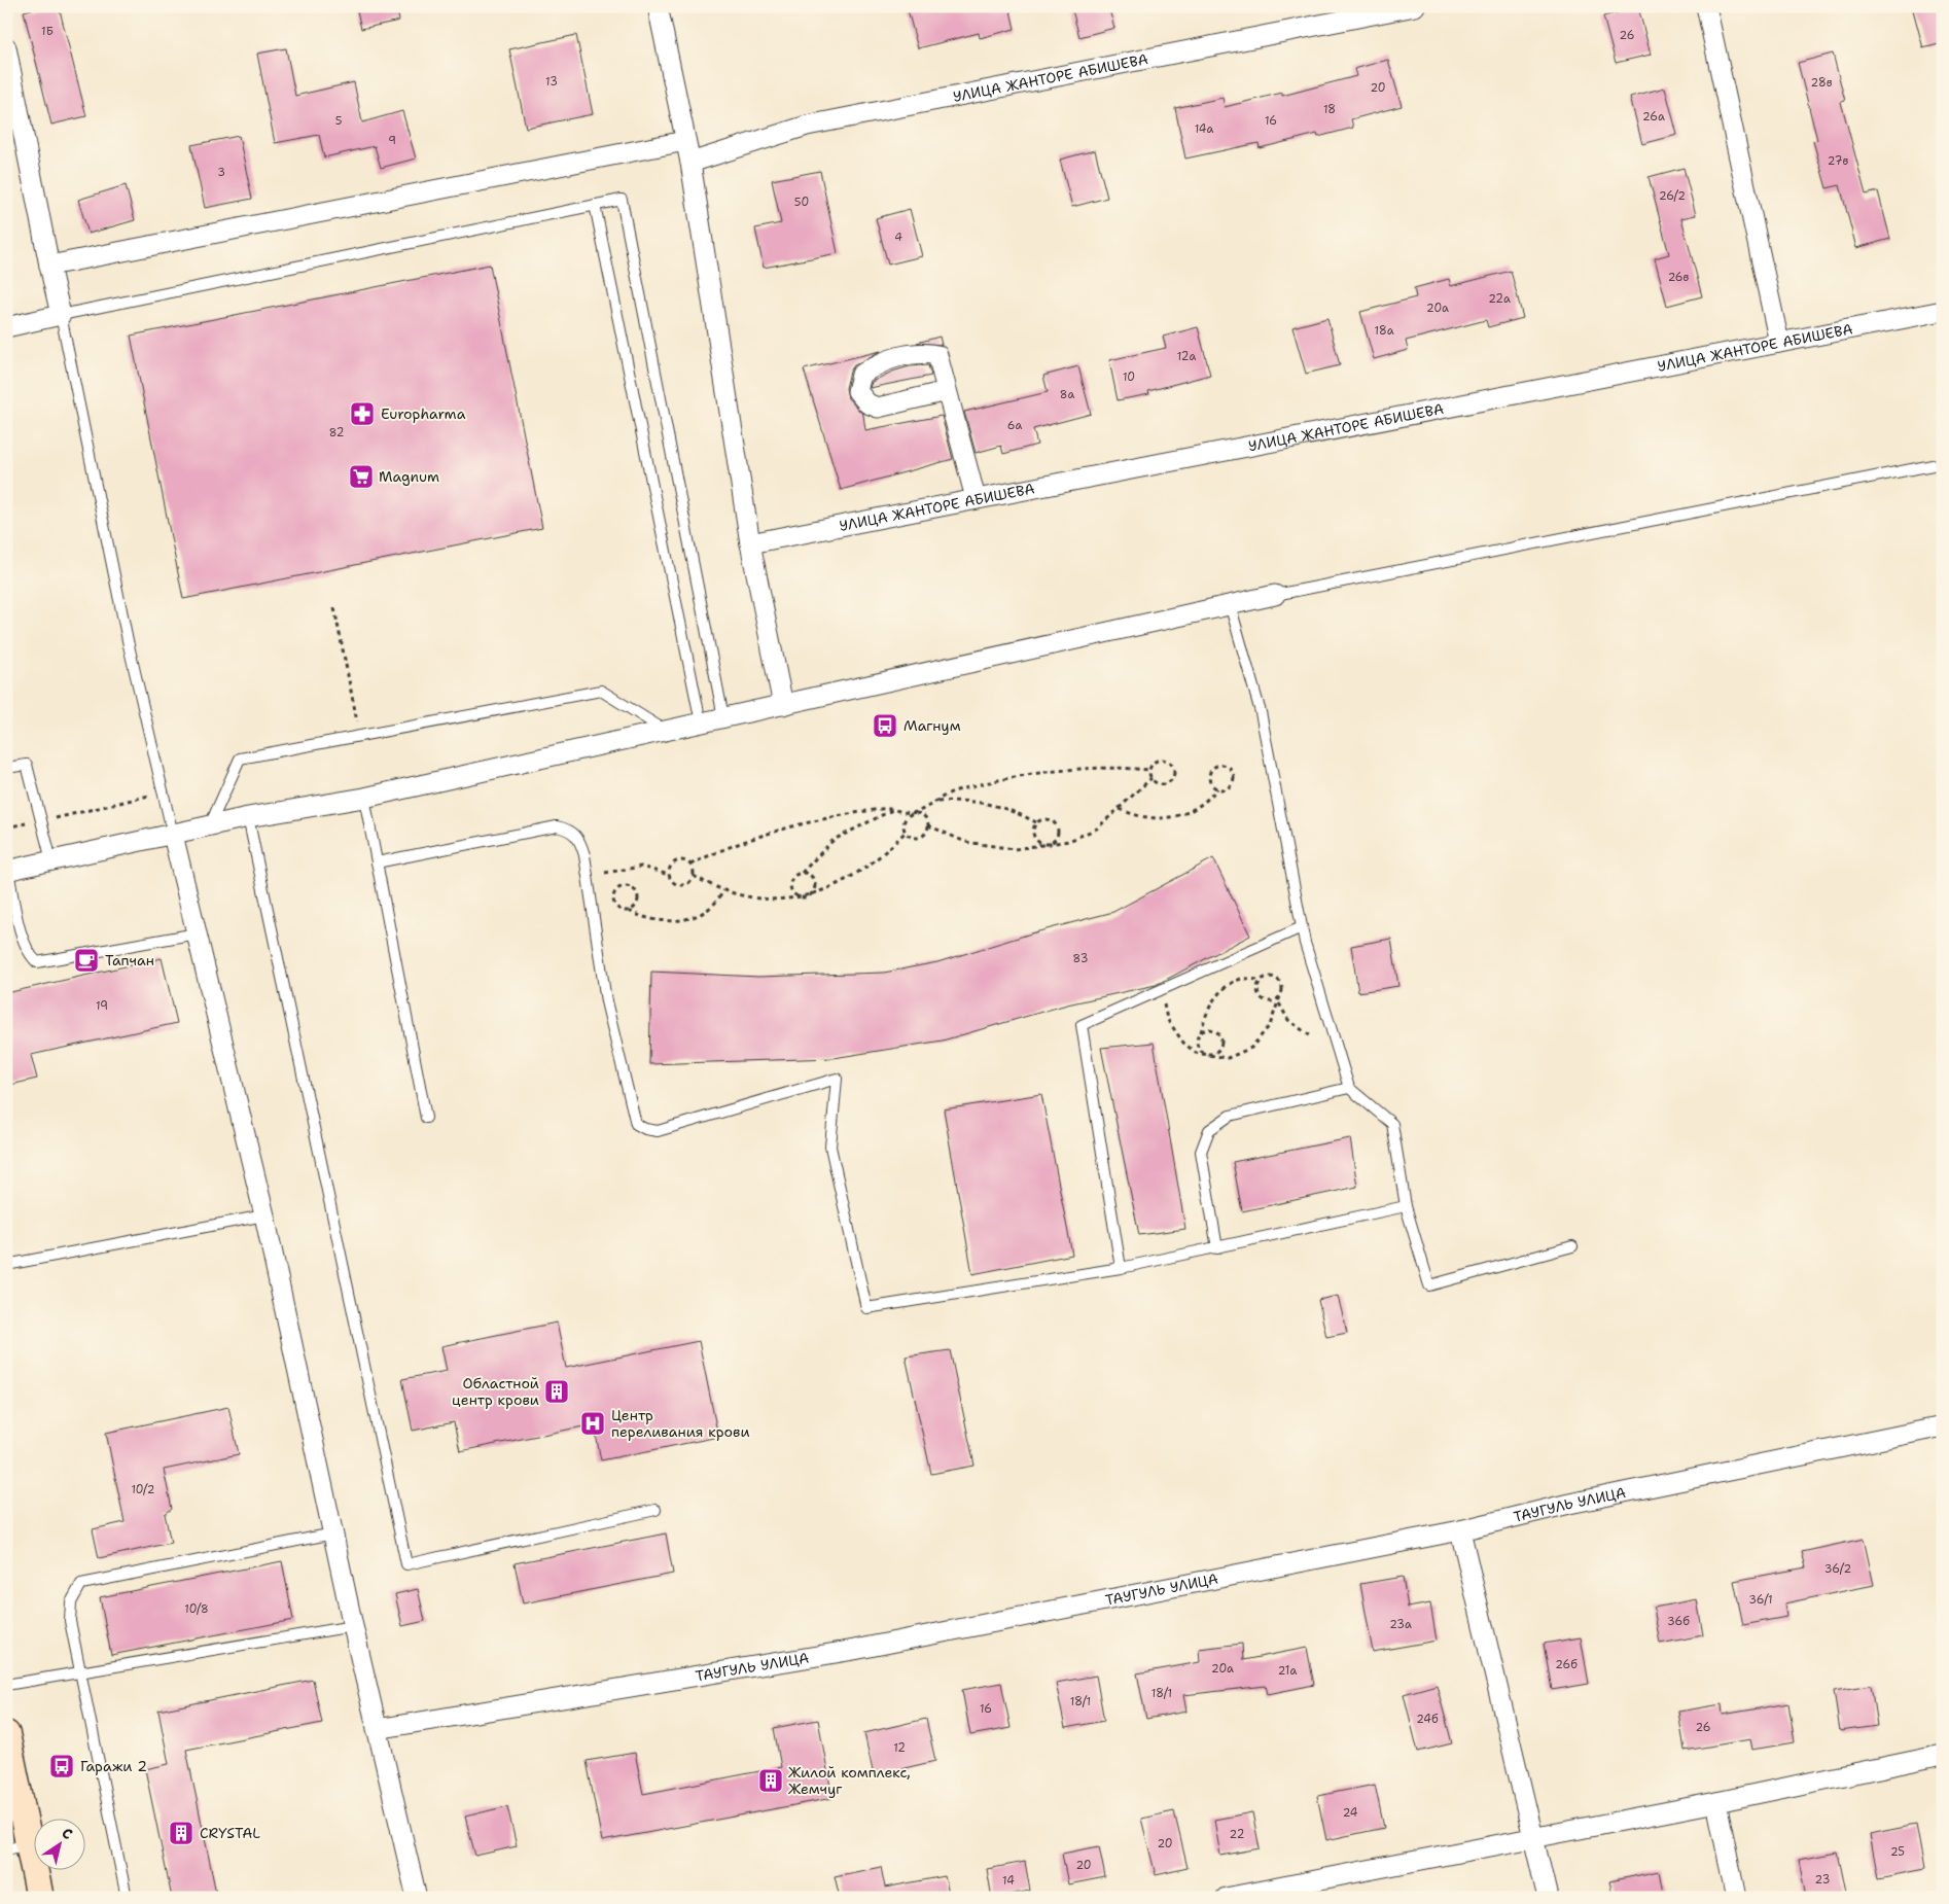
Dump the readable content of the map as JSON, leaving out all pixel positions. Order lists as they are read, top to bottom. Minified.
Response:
{"streets":{"street":["УЛИЦА ЖАНТОРЕ АБИШЕВА","ТАУГУЛЬ УЛИЦА"]},"places":{"pharmacy":["Europharma"],"supermarket":["Magnum"],"bus stop":["Магнум","Гаражи 2"],"cafe":["Тапчан"],"building":["Областной центр крови","Жилой комплекс, Жемчуг","CRYSTAL"],"hospital":["Центр переливания крови"]},"house_numbers":["1Б","26","13","28в","20","18","26а","5","16","14а","9","27в","3","26/2","50","4","26в","22а","20а","18а","12а","10","8а","6а","82","83","19","10/2","36/2","36/1","10/8","36б","23а","26б","20а","21а","18/1","18/1","16","24б","26","12","24","22","20","25","20","23","14"],"north":"top right"}
